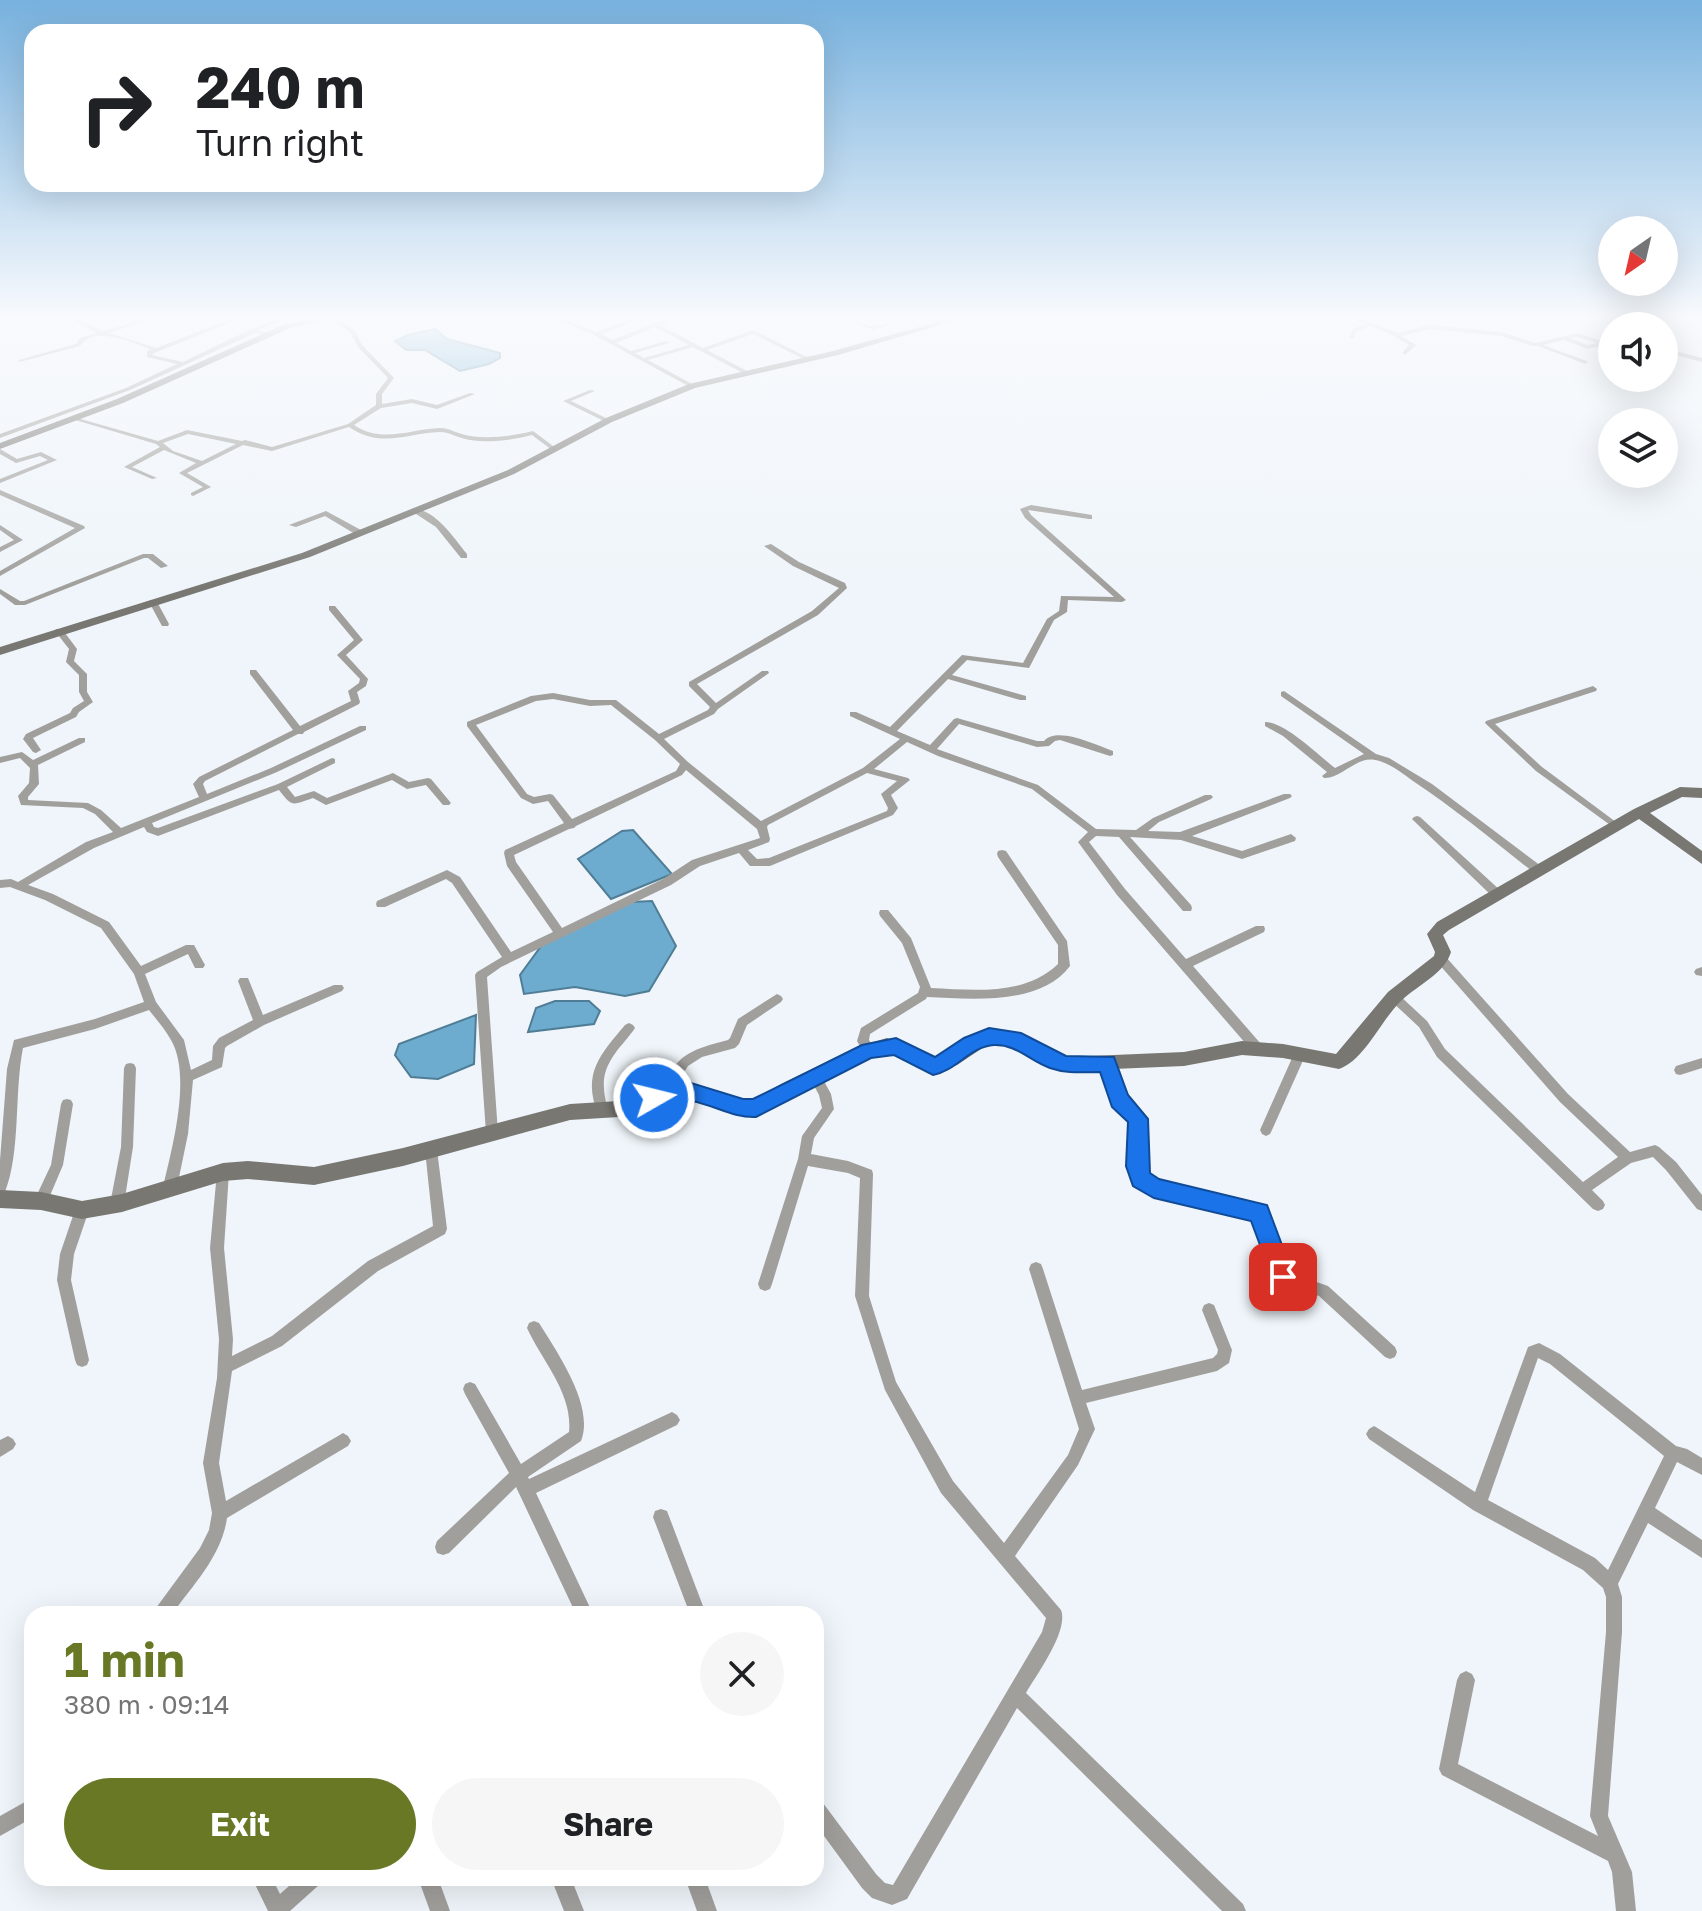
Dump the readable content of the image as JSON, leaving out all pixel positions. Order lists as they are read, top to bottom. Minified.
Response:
{"north":"bottom left","page":{"turn":["240 m","Turn right"],"heading":["1 min","380 m · 09:14"],"buttons":["Exit","Share"]}}
